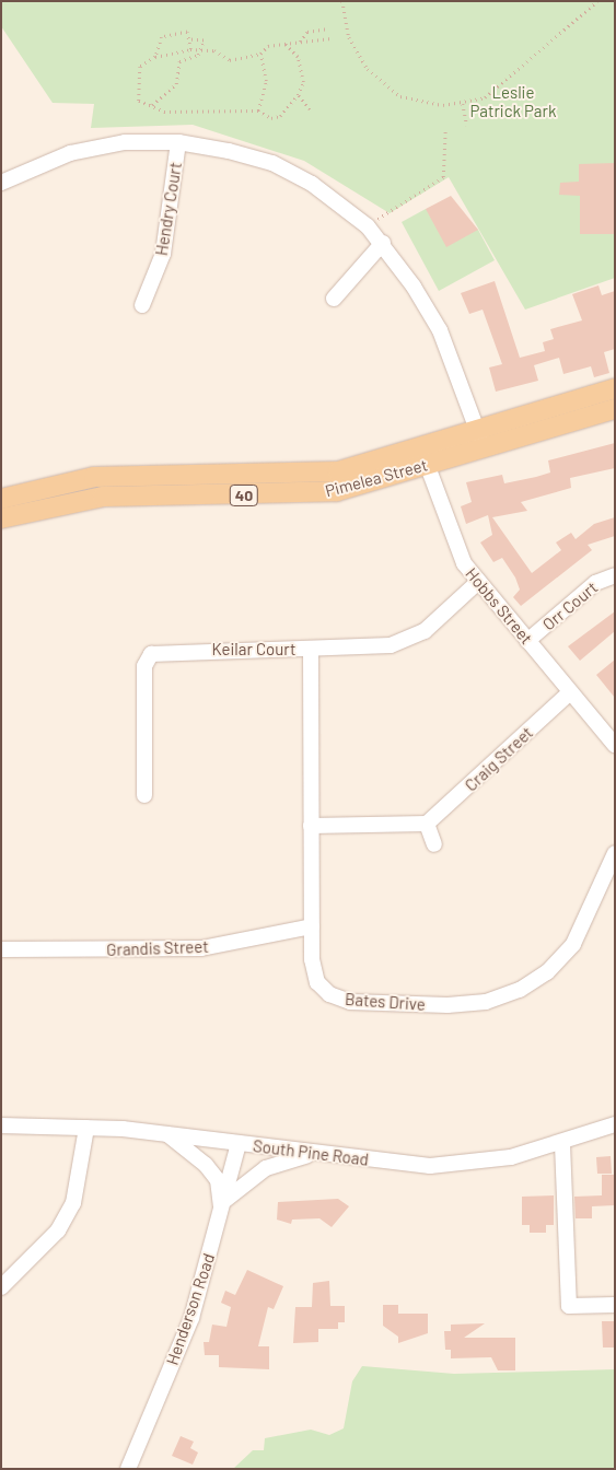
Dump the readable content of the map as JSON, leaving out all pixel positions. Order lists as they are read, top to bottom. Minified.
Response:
{"streets":{"main road":["Pimelea Street","40"],"street":["Hendry Court","Hobbs Street","Orr Court","Keilar Court","Craig Street","Grandis Street","Bates Drive","South Pine Road","Henderson Road"]},"crossings":[["Pimelea Street","Hobbs Street"],["Hobbs Street","Orr Court"],["Hobbs Street","Keilar Court"],["Hobbs Street","Craig Street"],["Keilar Court","Bates Drive"],["Grandis Street","Bates Drive"],["South Pine Road","Henderson Road"]],"parks":["Leslie Patrick Park"]}
